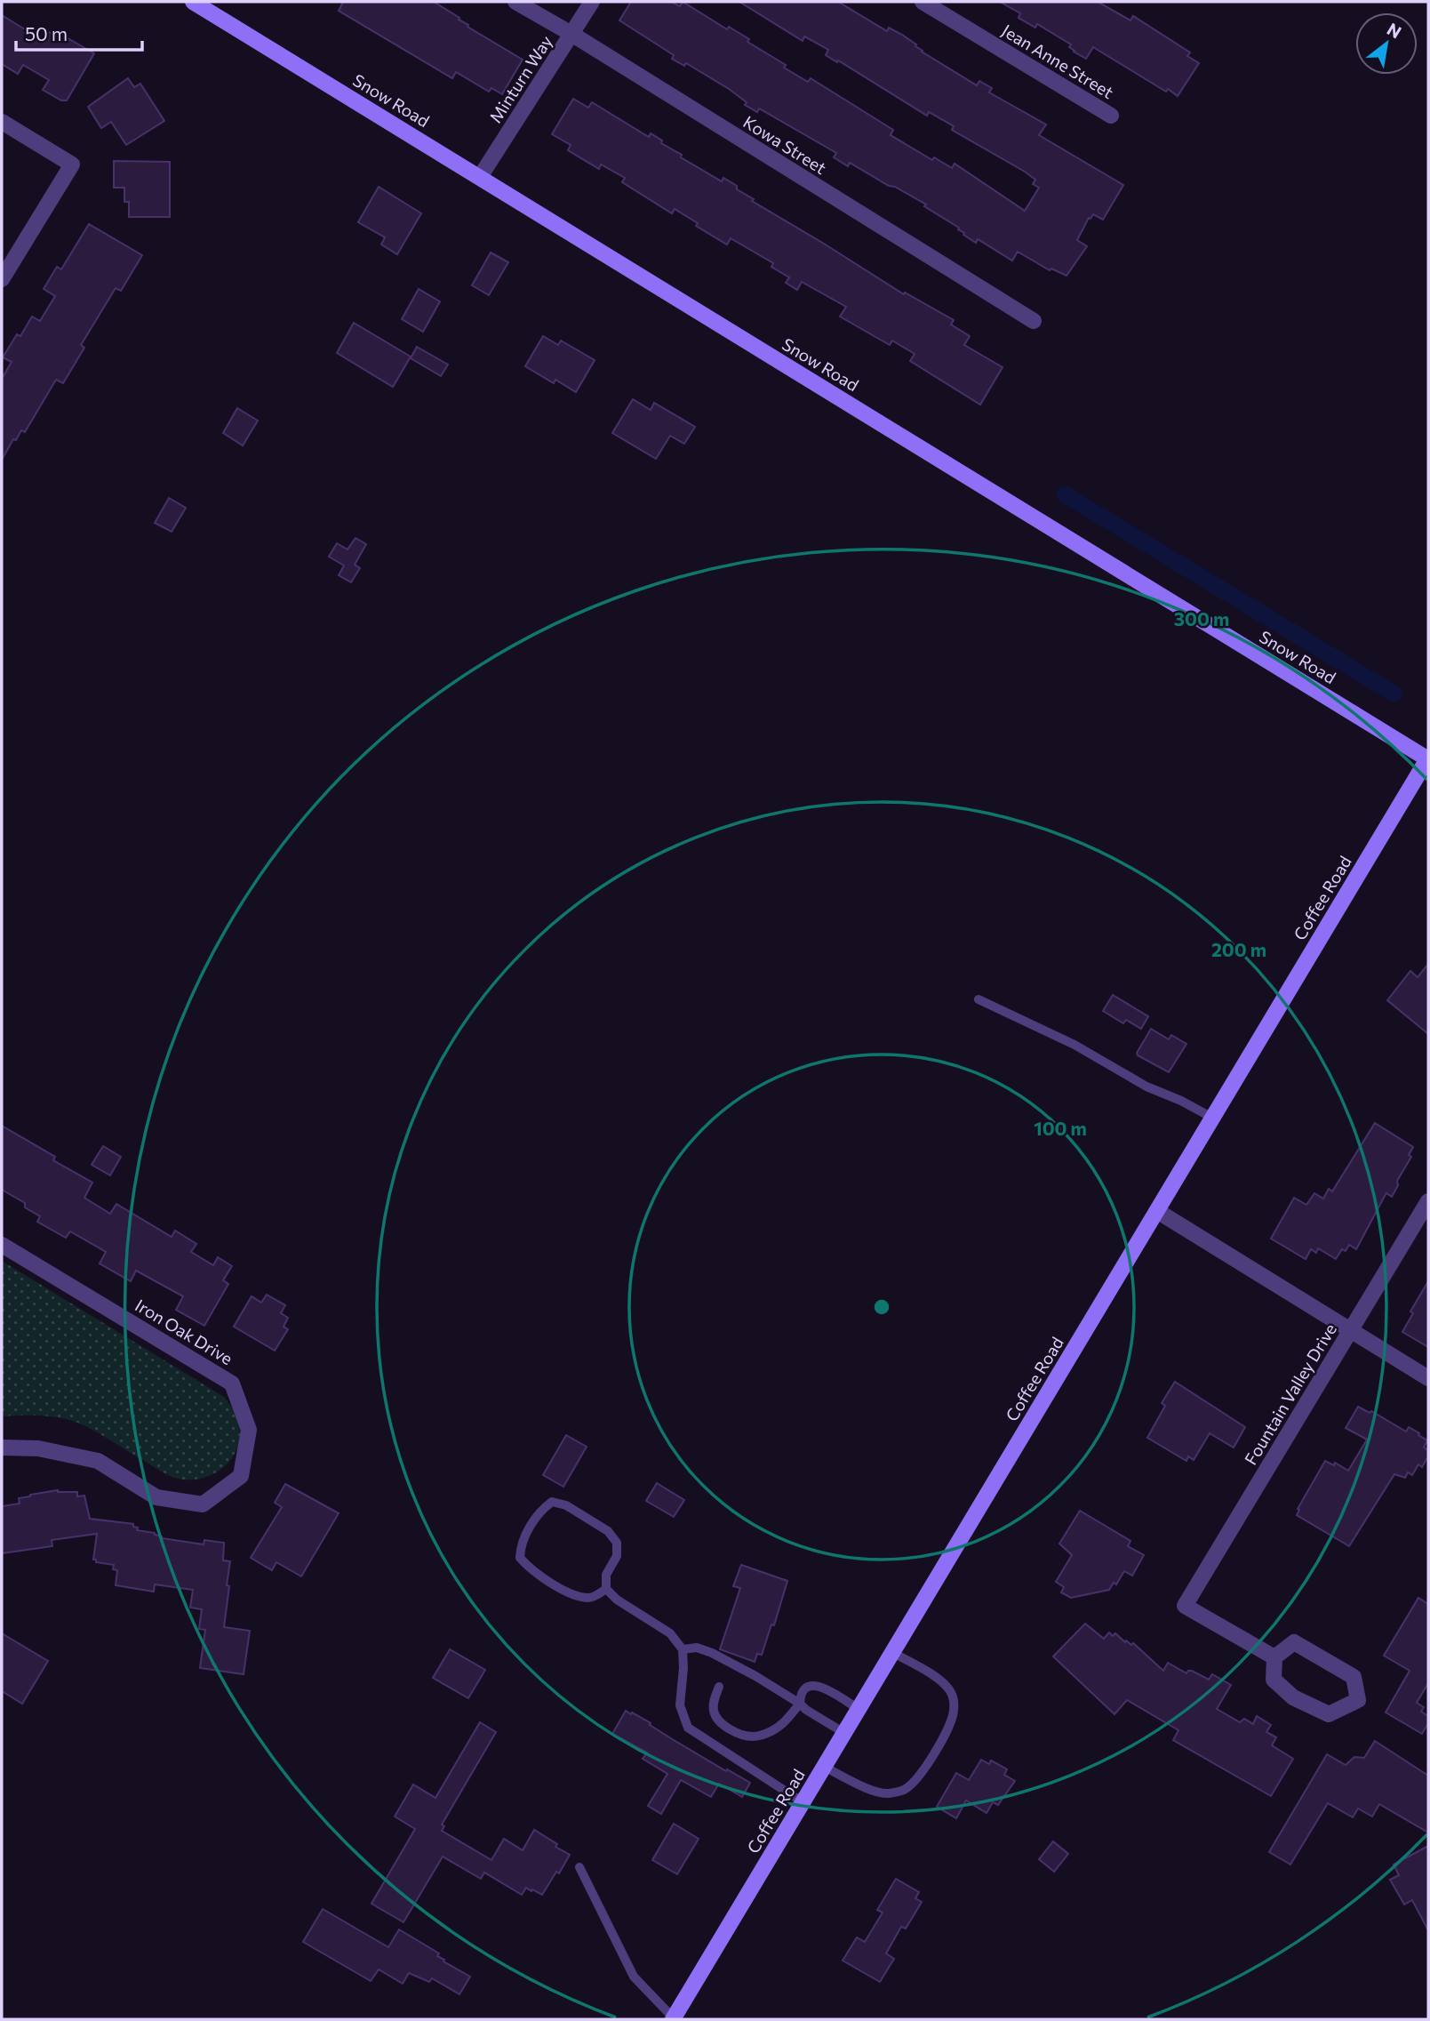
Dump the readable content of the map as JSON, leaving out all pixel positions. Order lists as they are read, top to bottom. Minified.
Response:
{"streets":{"main road":["Snow Road","Coffee Road"],"street":["Jean Anne Street","Minturn Way","Kowa Street","Iron Oak Drive","Fountain Valley Drive"]},"crossings":[["Minturn Way","Snow Road"],["Minturn Way","Kowa Street"],["Snow Road","Coffee Road"]],"scale_bar":"50 m","north":"top right","rings":["300 m","200 m","100 m"]}
